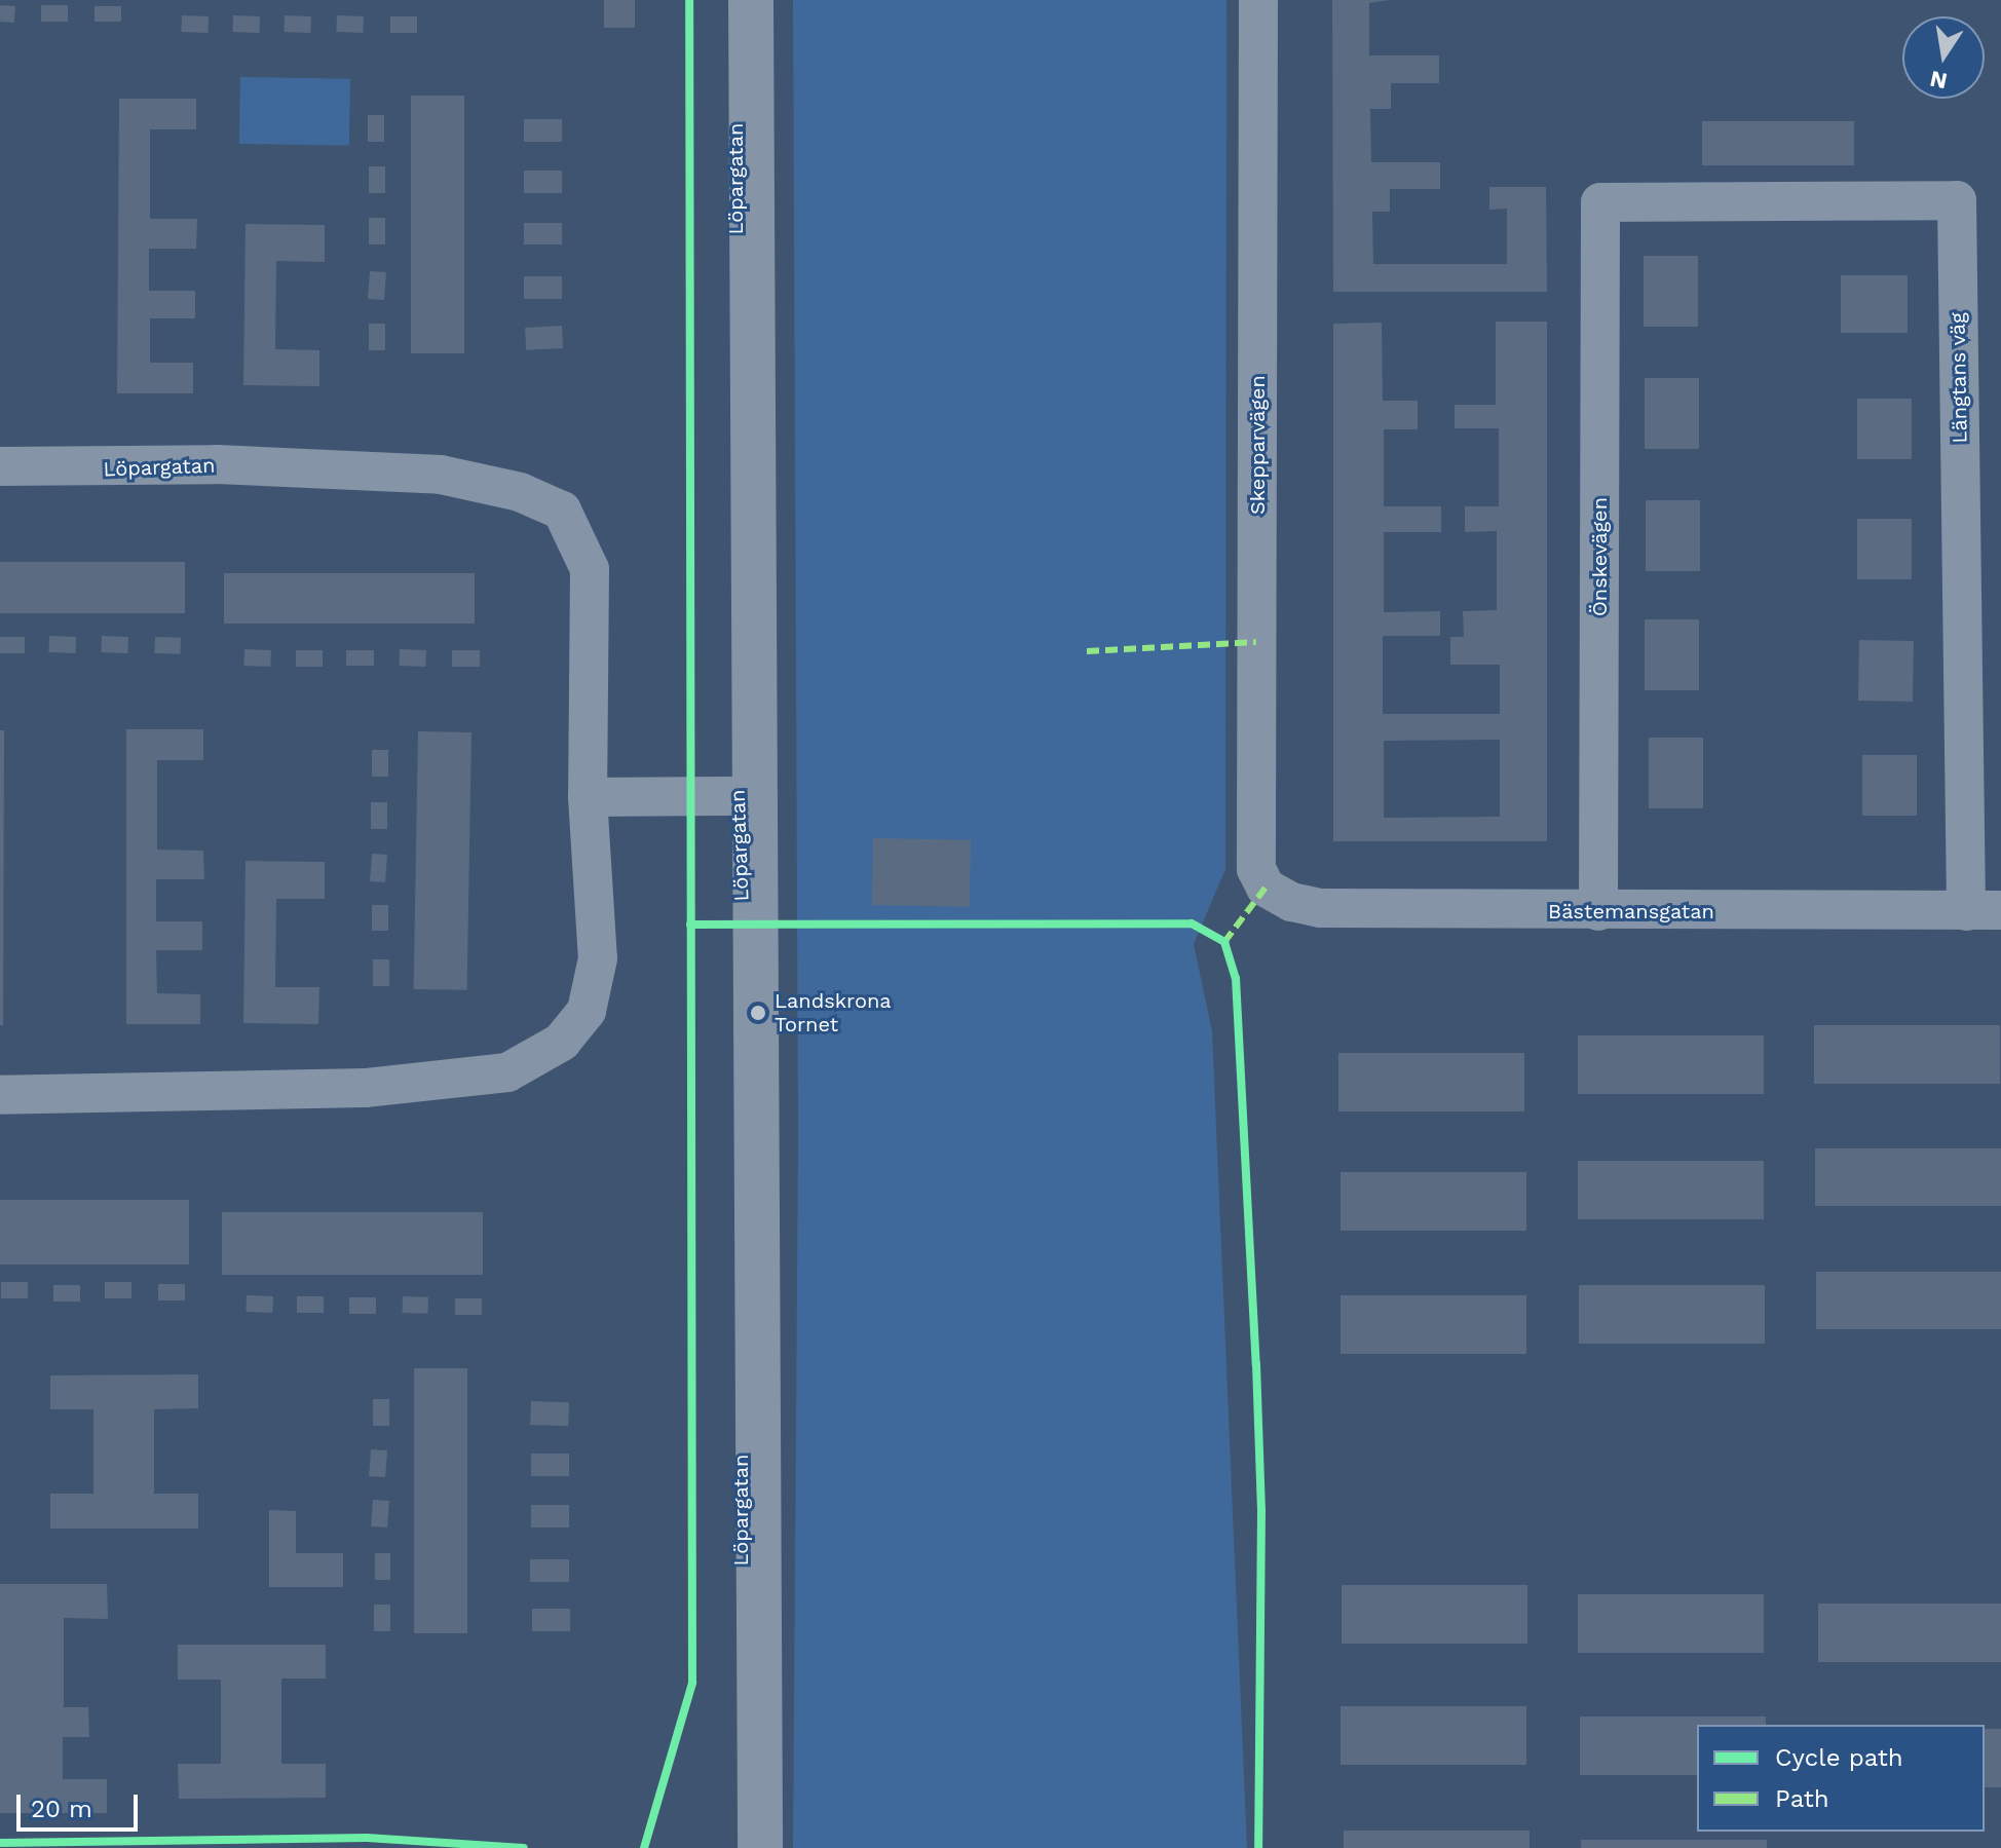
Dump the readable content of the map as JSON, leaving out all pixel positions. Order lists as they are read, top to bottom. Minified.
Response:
{"streets":{"street":["Löpargatan","Längtans väg","Skepparvägen","Önskevägen","Bästemansgatan"]},"crossings":[["Längtans väg","Önskevägen"],["Längtans väg","Bästemansgatan"],["Skepparvägen","Bästemansgatan"],["Önskevägen","Bästemansgatan"]],"places":["Landskrona Tornet"],"legend":["Cycle path","Path"],"scale_bar":"20 m","north":"bottom"}
